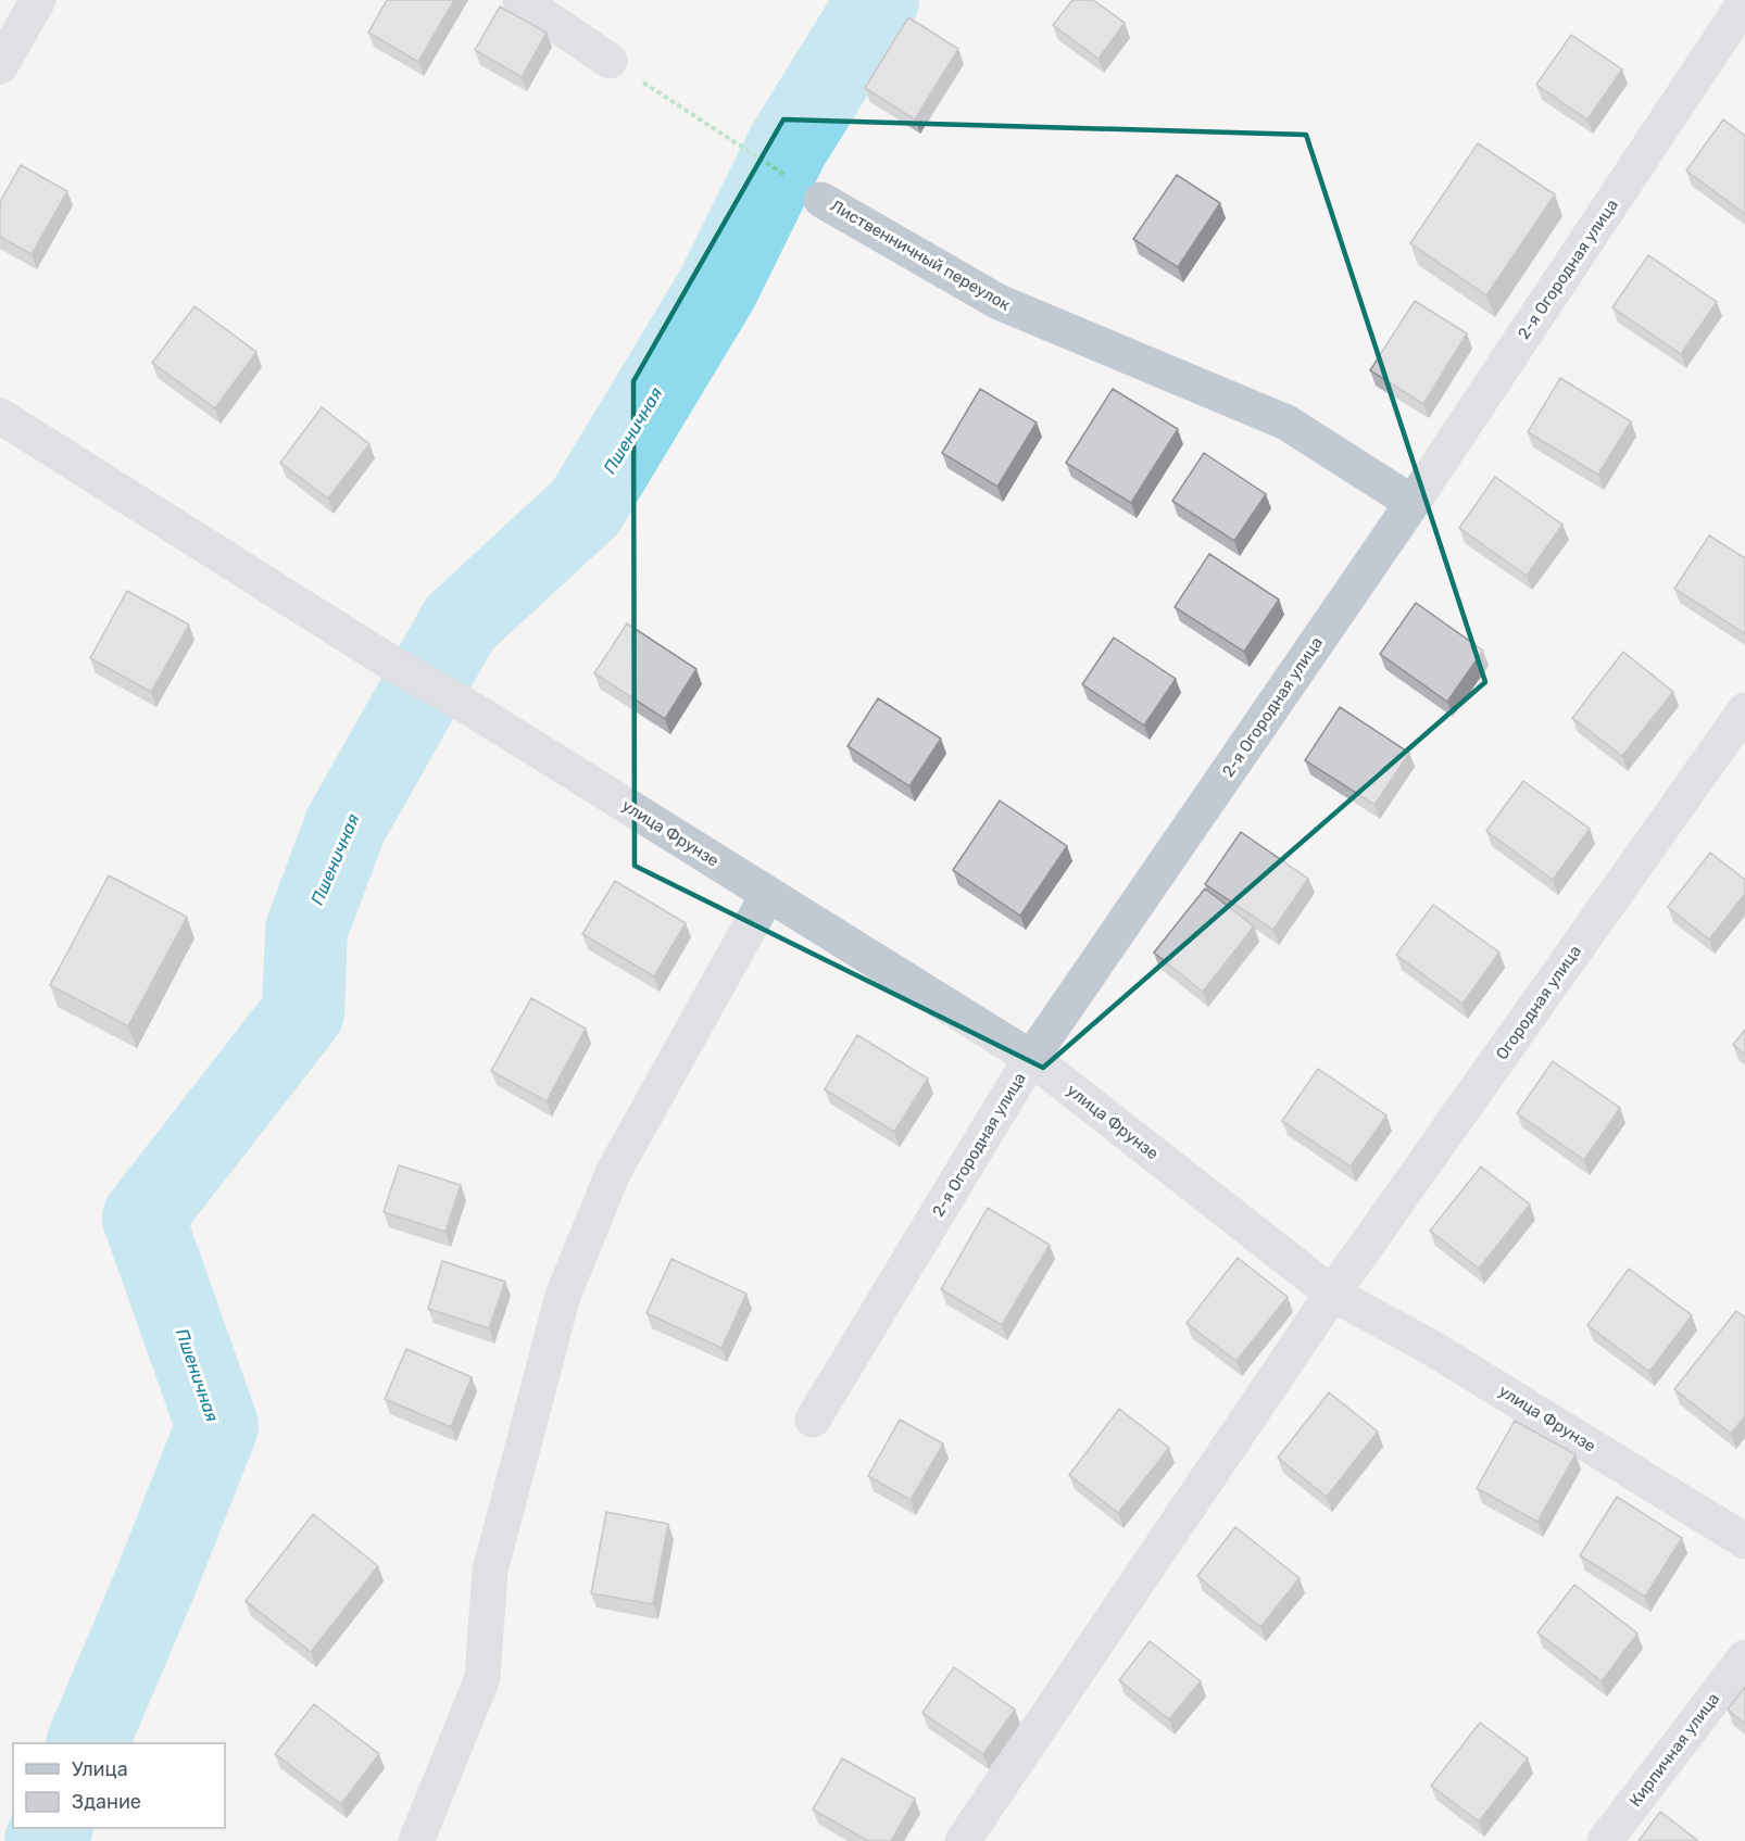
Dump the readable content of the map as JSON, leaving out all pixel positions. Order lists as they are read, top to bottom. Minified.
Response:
{"streets":{"street":["Лиственничный переулок","2-я Огородная улица","улица Фрунзе","Огородная улица","Кирпичная улица"]},"crossings":[["Лиственничный переулок","2-я Огородная улица"],["2-я Огородная улица","улица Фрунзе"],["улица Фрунзе","Огородная улица"]],"water":["Пшеничная"],"legend":["Улица","Здание"]}
